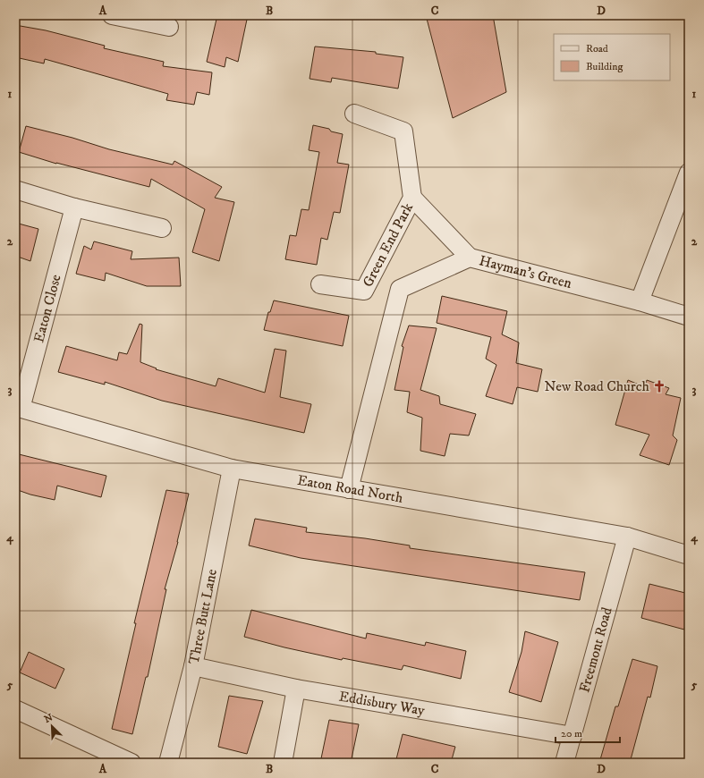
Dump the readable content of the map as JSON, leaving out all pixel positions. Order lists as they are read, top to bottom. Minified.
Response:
{"streets":{"street":["Green End Park","Hayman's Green","Eaton Close","Eaton Road North","Three Butt Lane","Freemont Road","Eddisbury Way"]},"crossings":[["Green End Park","Hayman's Green"],["Hayman's Green","Eaton Road North"],["Eaton Close","Eaton Road North"],["Eaton Road North","Three Butt Lane"],["Eaton Road North","Freemont Road"],["Three Butt Lane","Eddisbury Way"],["Freemont Road","Eddisbury Way"]],"places":{"church":["New Road Church"]},"legend":["Road","Building"],"scale_bar":"20 m","north":"top left","grid":{"columns":["A","B","C","D"],"rows":["1","2","3","4","5"]}}
